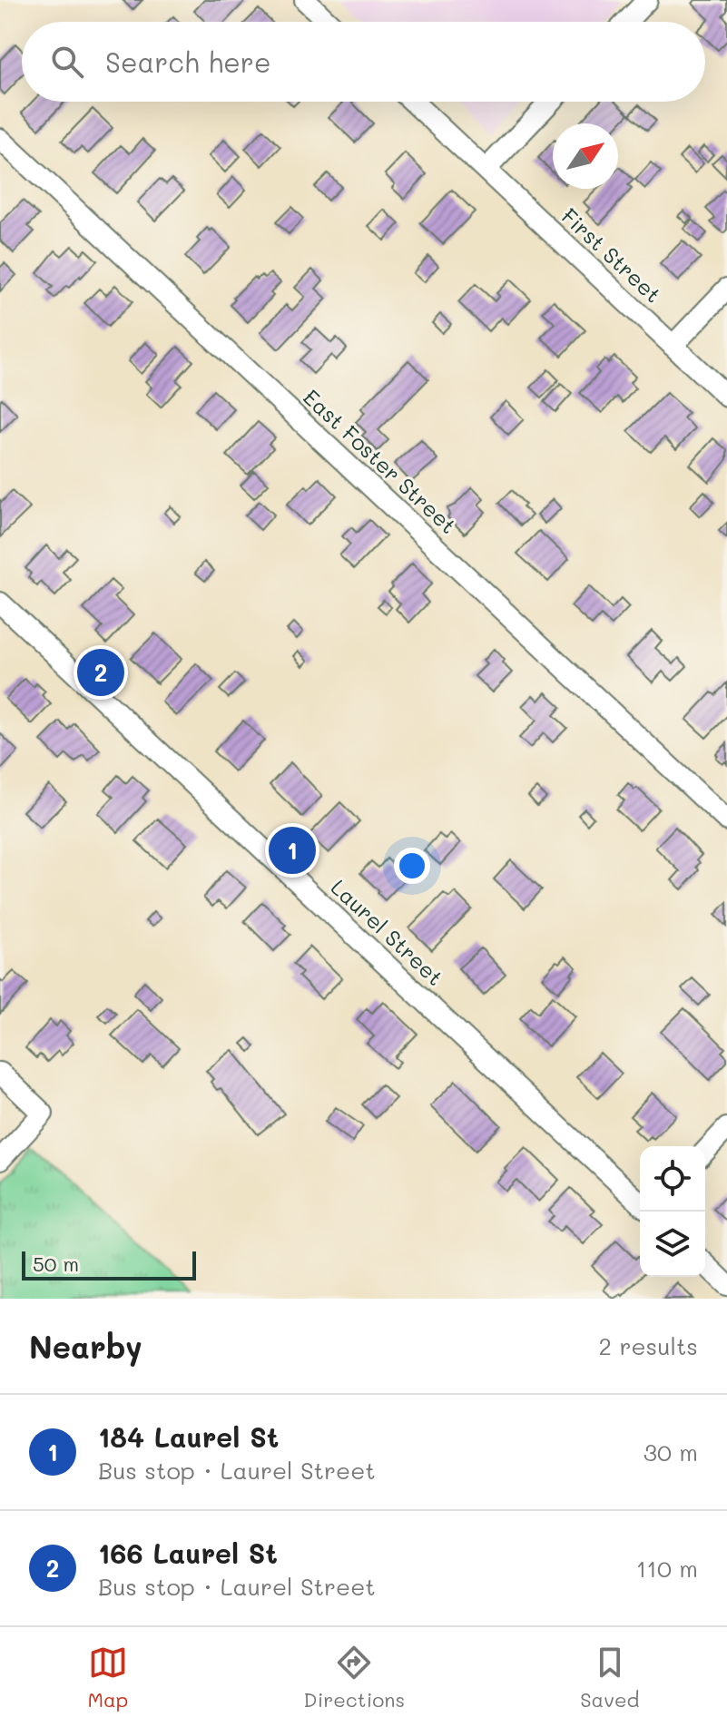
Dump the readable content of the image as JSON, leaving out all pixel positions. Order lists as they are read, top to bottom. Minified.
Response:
{"streets":{"street":["First Street","East Foster Street","Laurel Street"]},"scale_bar":"50 m","north":"top right","page":{"search":"Search here","pins":["2","1"],"scale":"50 m","heading":["Nearby","2 results"],"list":[{"mark":"1","name":"184 Laurel St","note":"Bus stop · Laurel Street","value":"30 m"},{"mark":"2","name":"166 Laurel St","note":"Bus stop · Laurel Street","value":"110 m"}],"nav":["Map","Directions","Saved"]}}
